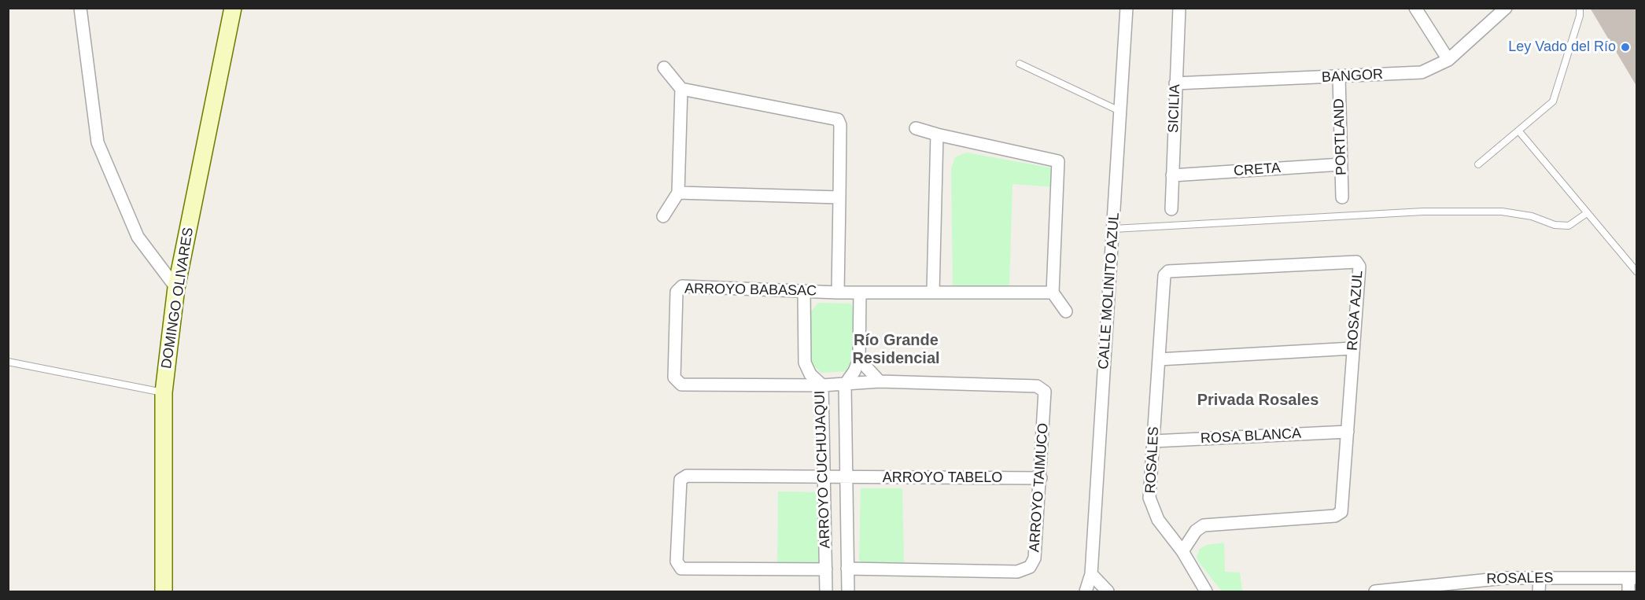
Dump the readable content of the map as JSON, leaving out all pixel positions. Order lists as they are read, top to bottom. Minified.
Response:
{"streets":{"main road":["DOMINGO OLIVARES"],"street":["BANGOR","SICILIA","PORTLAND","CRETA","ARROYO BABASAC","CALLE MOLINITO AZUL","ROSA AZUL","ROSA BLANCA","ROSALES","ARROYO CUCHUJAQUI","ARROYO TABELO","ARROYO TAIMUCO"]},"crossings":[["BANGOR","SICILIA"],["BANGOR","PORTLAND"],["SICILIA","CRETA"],["PORTLAND","CRETA"],["ARROYO BABASAC","ARROYO CUCHUJAQUI"],["ARROYO BABASAC","ARROYO TAIMUCO"],["ROSA AZUL","ROSA BLANCA"],["ROSA AZUL","ROSALES"],["ROSA BLANCA","ROSALES"],["ARROYO CUCHUJAQUI","ARROYO TABELO"],["ARROYO CUCHUJAQUI","ARROYO TAIMUCO"],["ARROYO TABELO","ARROYO TAIMUCO"]],"districts":["Río Grande Residencial","Privada Rosales"],"places":["Ley Vado del Río"]}
